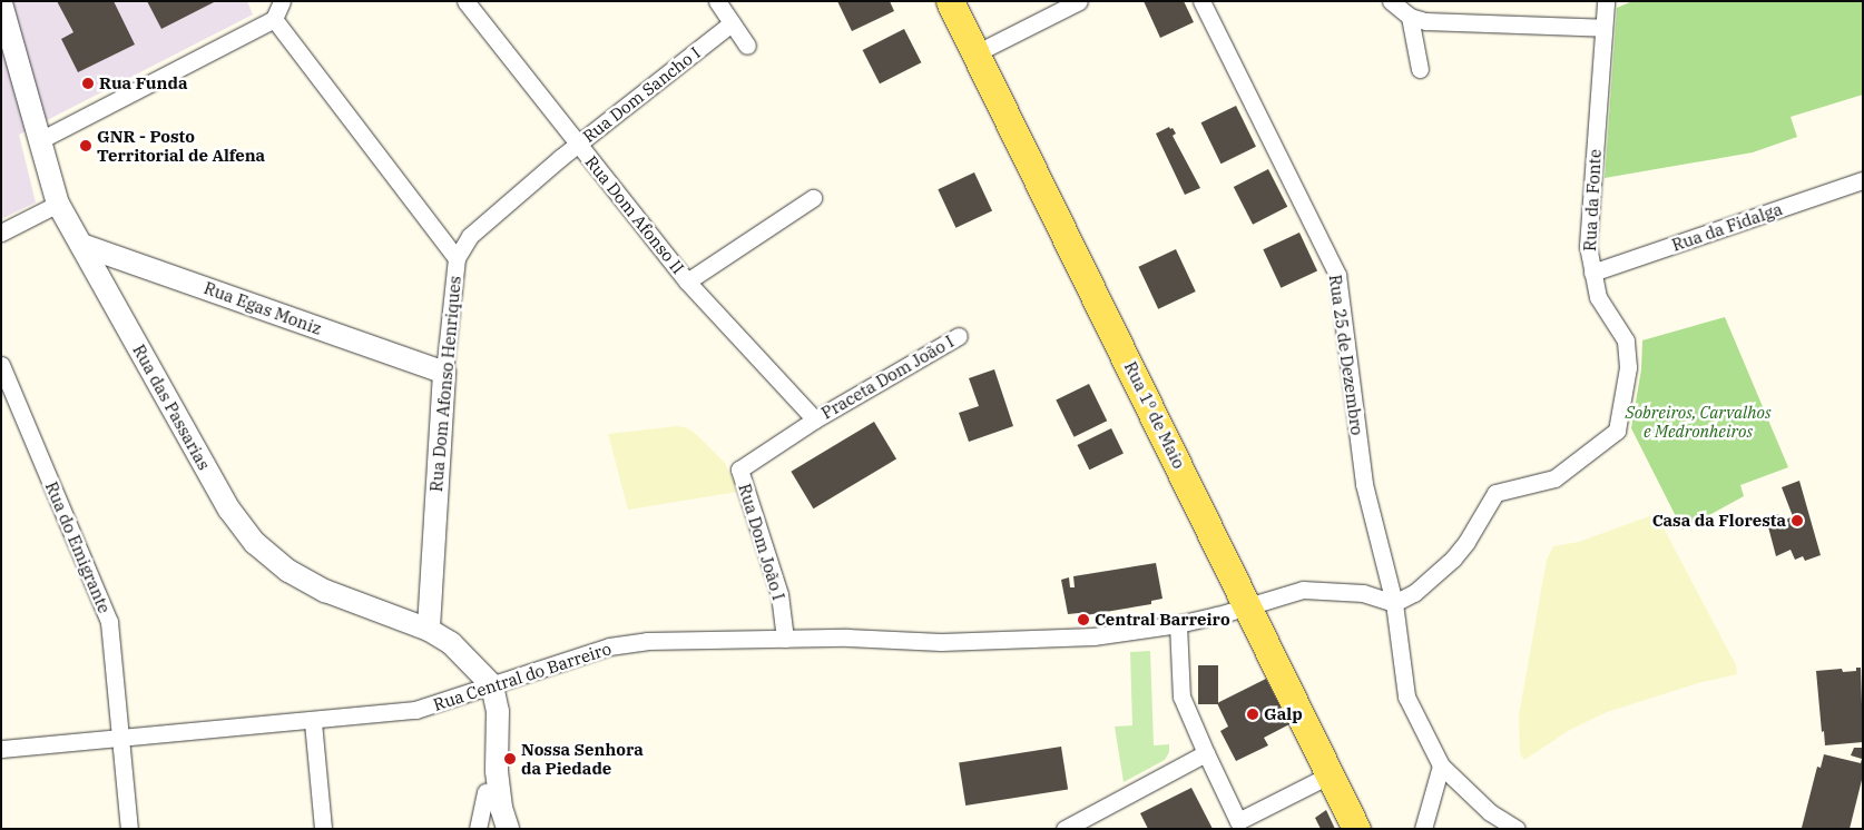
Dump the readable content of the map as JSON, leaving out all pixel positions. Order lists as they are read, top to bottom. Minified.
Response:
{"streets":{"main road":["Rua 1º de Maio"],"street":["Rua Dom Sancho I","Rua da Fonte","Rua Dom Afonso II","Rua da Fidalga","Rua Egas Moniz","Rua 25 de Dezembro","Praceta Dom João I","Rua Dom Afonso Henriques","Rua das Passarias","Rua Dom João I","Rua do Emigrante","Rua Central do Barreiro"]},"crossings":[["Rua Dom Sancho I","Rua Dom Afonso II"],["Rua Dom Sancho I","Rua Dom Afonso Henriques"],["Rua da Fonte","Rua da Fidalga"],["Rua da Fonte","Rua 25 de Dezembro"],["Rua da Fonte","Rua Central do Barreiro"],["Rua Dom Afonso II","Praceta Dom João I"],["Rua Dom Afonso II","Rua Dom João I"],["Rua Egas Moniz","Rua Dom Afonso Henriques"],["Rua Egas Moniz","Rua das Passarias"],["Rua 25 de Dezembro","Rua Central do Barreiro"],["Praceta Dom João I","Rua Dom João I"],["Rua Dom Afonso Henriques","Rua das Passarias"],["Rua das Passarias","Rua Central do Barreiro"],["Rua 1º de Maio","Rua Central do Barreiro"],["Rua Dom João I","Rua Central do Barreiro"],["Rua do Emigrante","Rua Central do Barreiro"]],"parks":["Sobreiros, Carvalhos e Medronheiros"],"places":["Rua Funda","GNR - Posto Territorial de Alfena","Casa da Floresta","Central Barreiro","Galp","Nossa Senhora da Piedade"]}
